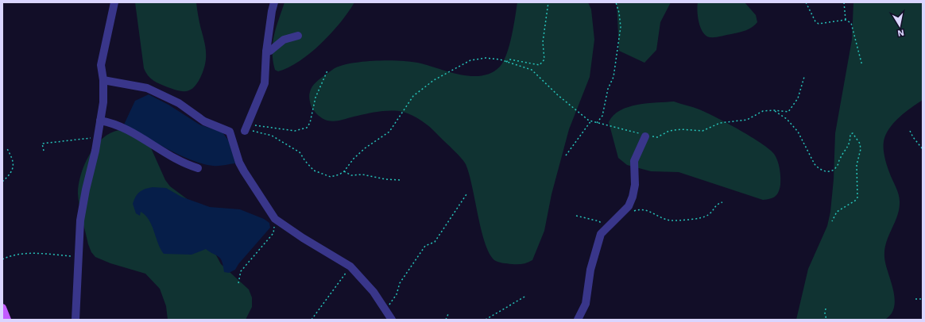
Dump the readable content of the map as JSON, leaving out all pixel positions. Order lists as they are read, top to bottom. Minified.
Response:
{"north":"bottom"}
